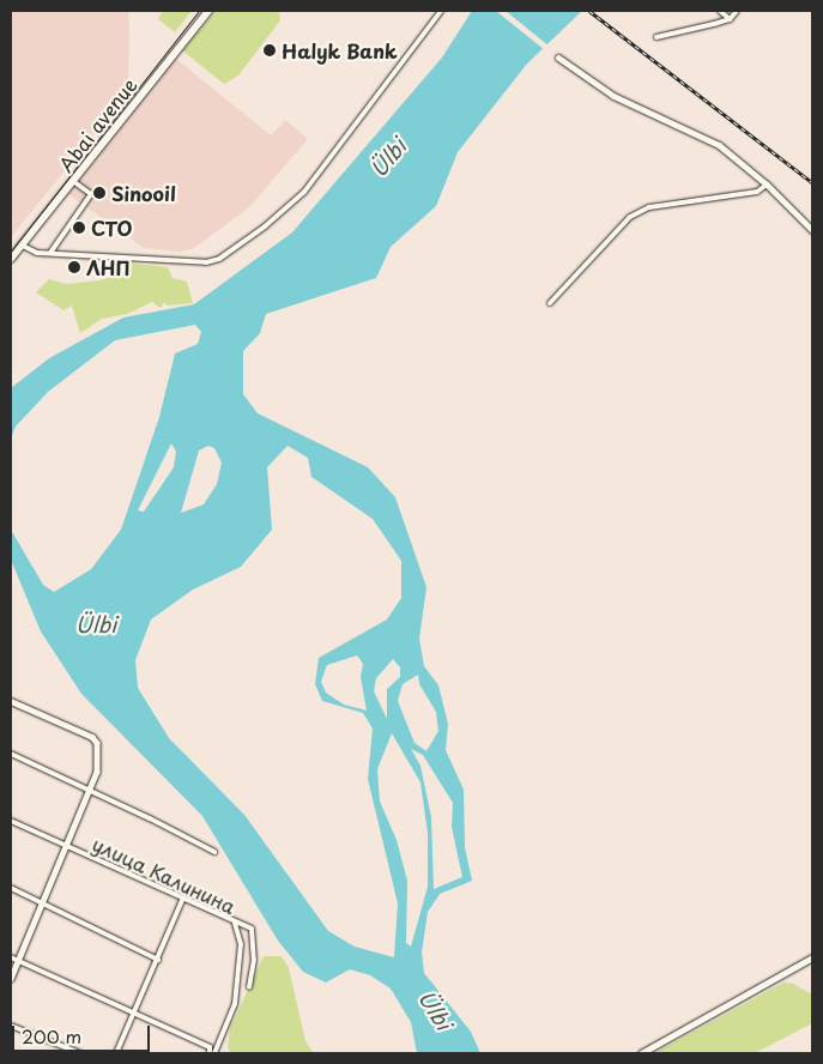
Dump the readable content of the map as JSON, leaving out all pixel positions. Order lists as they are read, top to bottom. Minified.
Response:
{"streets":{"main road":["Abai avenue"],"street":["улица Калинина"]},"water":["Ülbi"],"places":["Halyk Bank","Sinooil","СТО","ЛНП"],"scale_bar":"200 m"}
